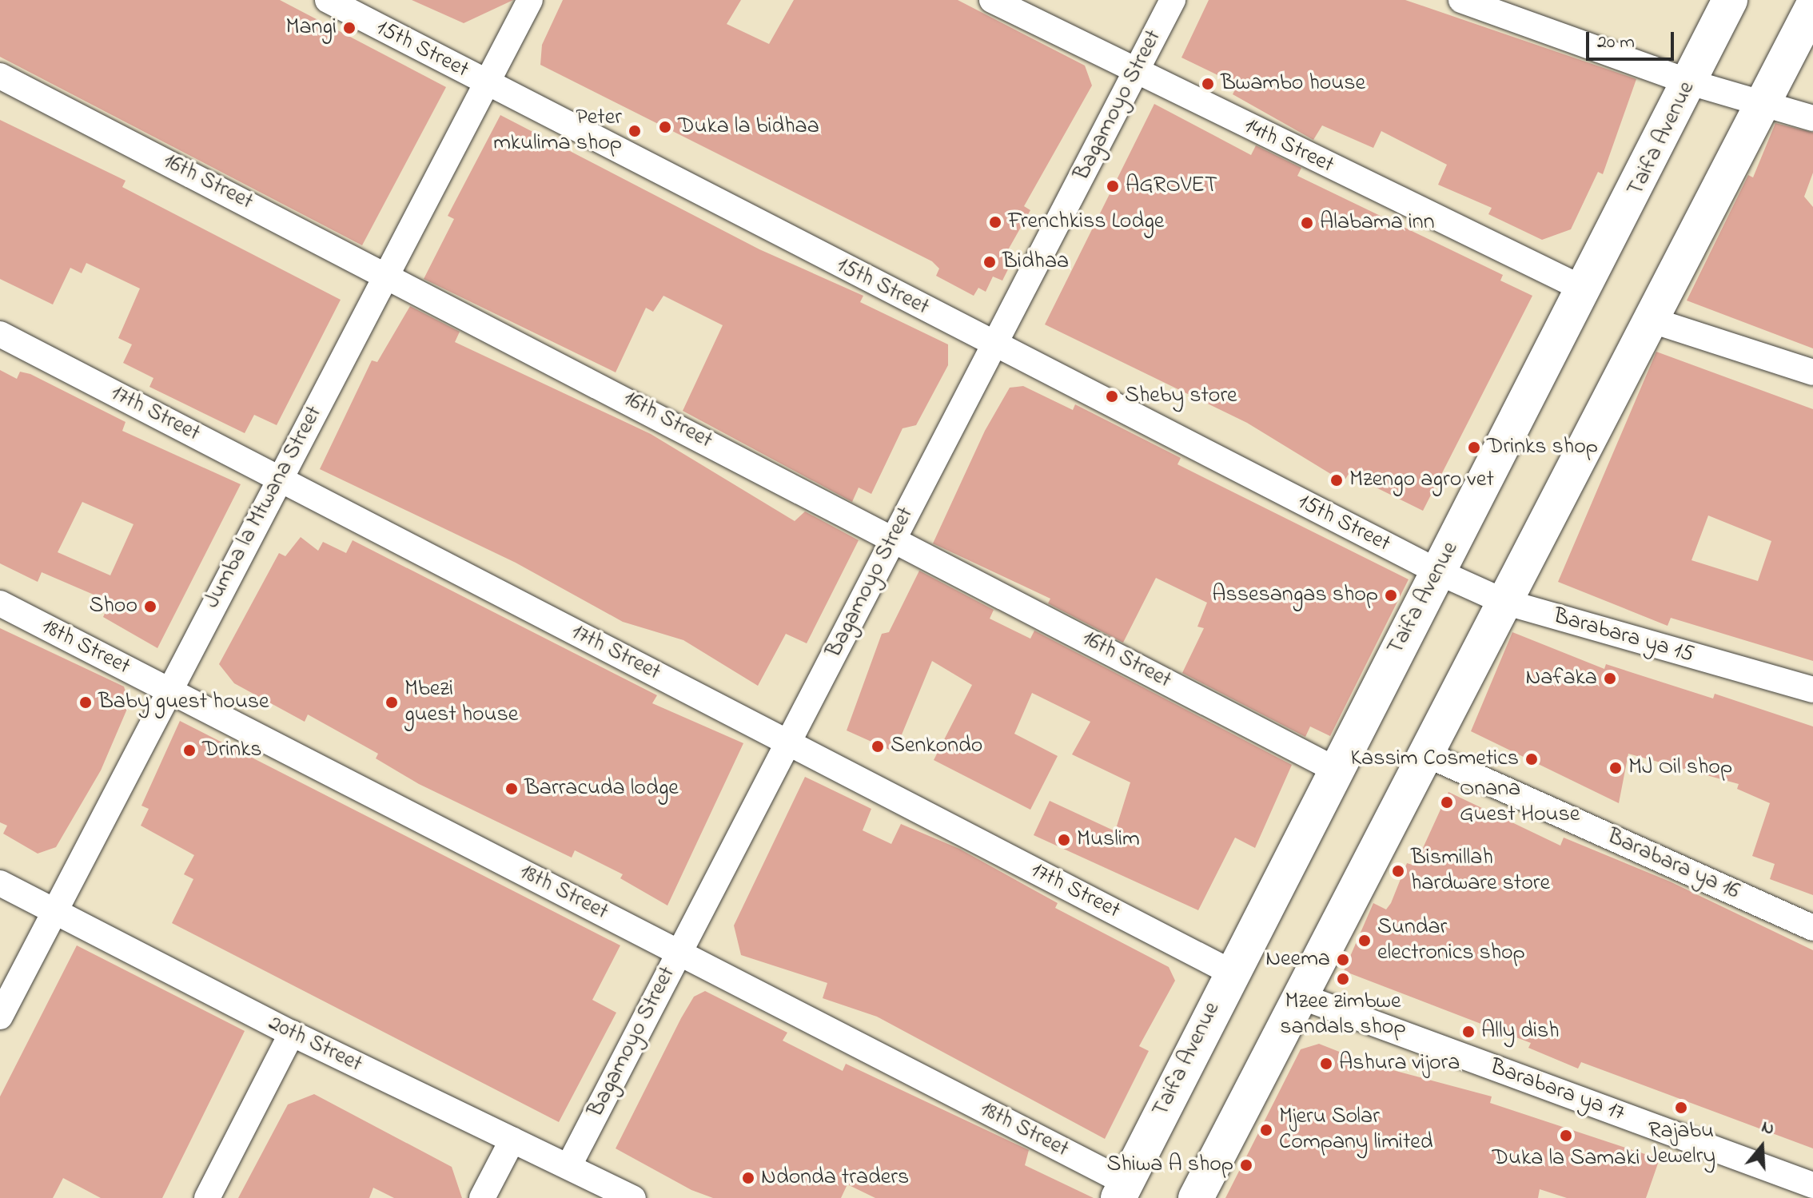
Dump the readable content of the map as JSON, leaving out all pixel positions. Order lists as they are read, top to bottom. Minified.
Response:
{"streets":{"main road":["Taifa Avenue"],"street":["15th Street","Bagamoyo Street","14th Street","16th Street","17th Street","Jumba la Mtwana Street","Barabara ya 15","18th Street","Barabara ya 16","20th Street","Barabara ya 17"]},"crossings":[["15th Street","Bagamoyo Street"],["15th Street","Taifa Avenue"],["15th Street","Jumba la Mtwana Street"],["15th Street","Barabara ya 15"],["Bagamoyo Street","14th Street"],["Bagamoyo Street","16th Street"],["Bagamoyo Street","17th Street"],["Bagamoyo Street","18th Street"],["Bagamoyo Street","20th Street"],["Taifa Avenue","14th Street"],["Taifa Avenue","16th Street"],["Taifa Avenue","17th Street"],["Taifa Avenue","Barabara ya 15"],["Taifa Avenue","18th Street"],["16th Street","Jumba la Mtwana Street"],["17th Street","Jumba la Mtwana Street"],["Jumba la Mtwana Street","18th Street"],["Jumba la Mtwana Street","20th Street"]],"places":["Mangi","Bwambo house","Duka la bidhaa","Peter mkulima shop","AGROVET","Frenchkiss Lodge","Alabama inn","Bidhaa","Sheby store","Drinks shop","Mzengo agro vet","Assesangas shop","Shoo","Nafaka","Baby guest house","Mbezi guest house","Senkondo","Drinks","Kassim Cosmetics","MJ Oil shop","Barracuda lodge","Onana Guest House","Muslim","Bismillah hardware store","Sundar electronics shop","Neema","Mzee zimbwe sandals shop","Ally dish","Ashura vijora","Rajabu Jewelry","Mjeru Solar Company limited","Duka la Samaki","Shiwa A shop","Ndonda traders"],"scale_bar":"20 m","north":"top"}
